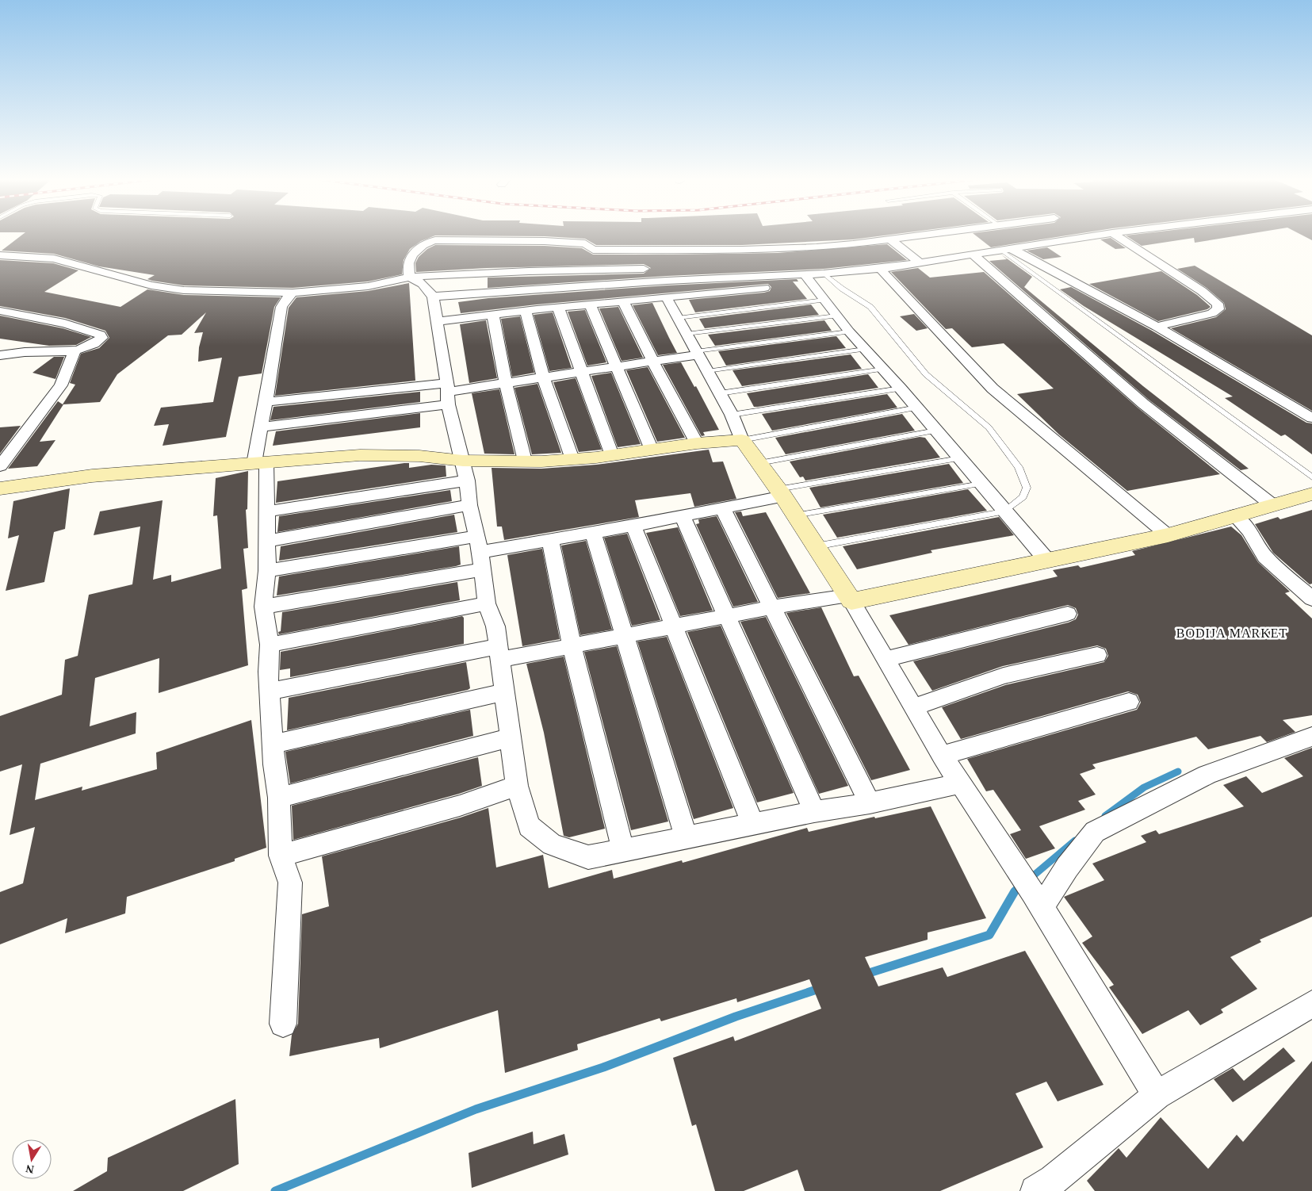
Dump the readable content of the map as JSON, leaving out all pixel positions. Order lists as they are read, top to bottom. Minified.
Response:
{"districts":["BODIJA MARKET"],"north":"bottom"}
